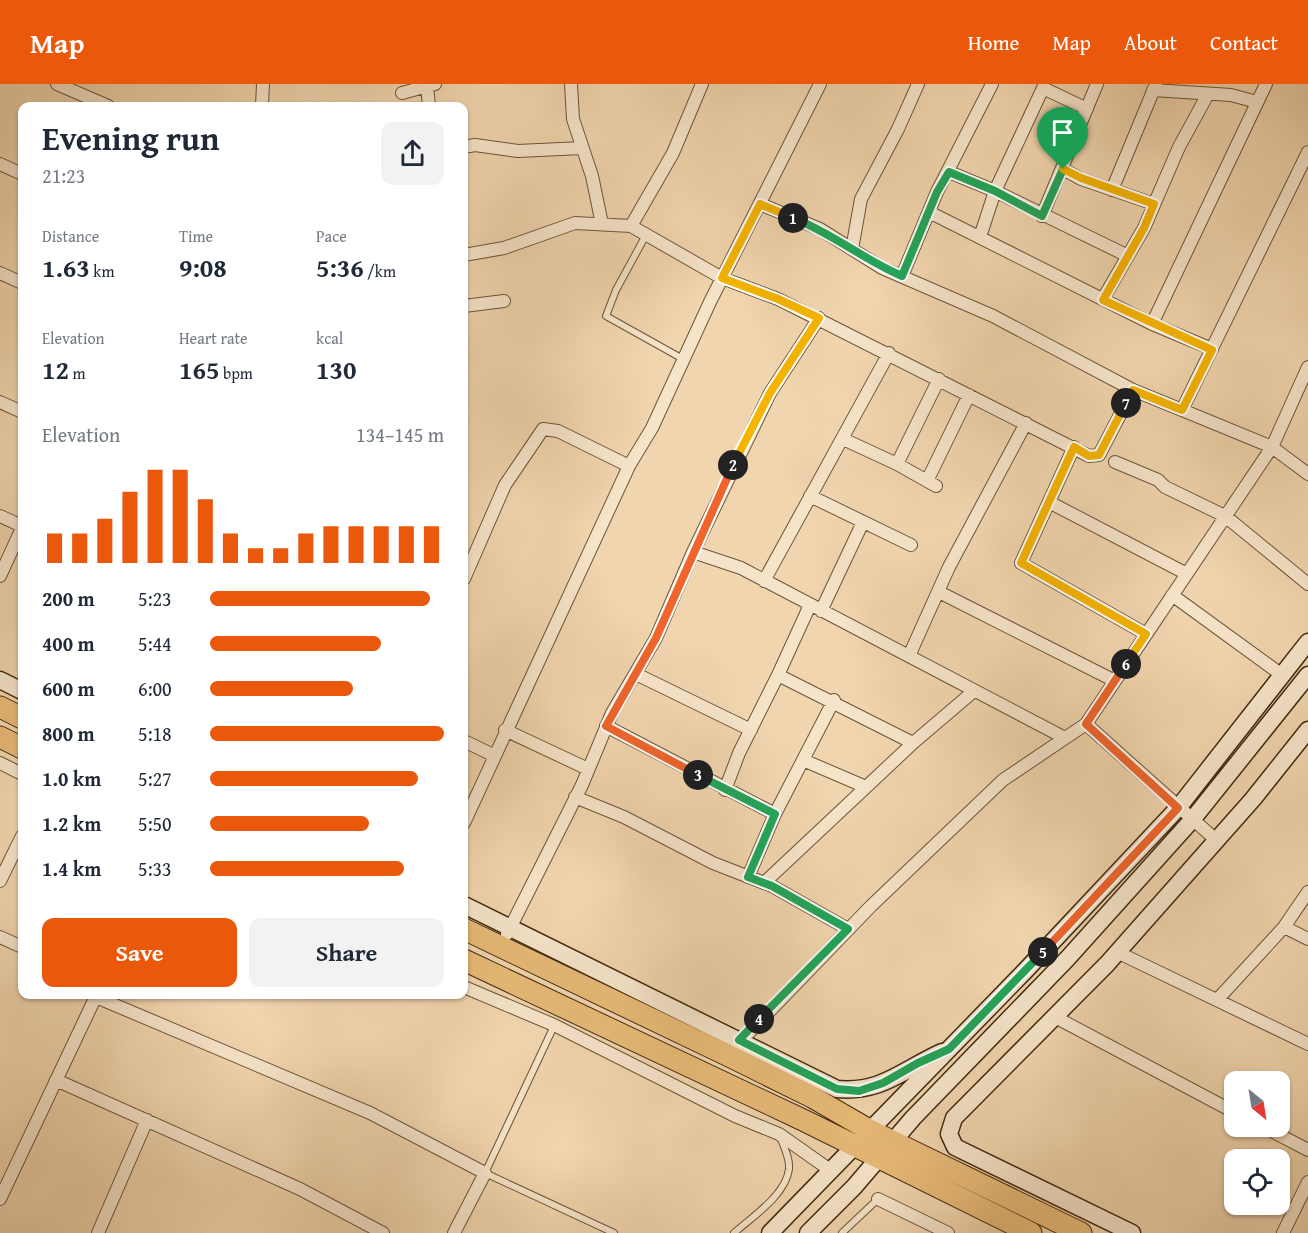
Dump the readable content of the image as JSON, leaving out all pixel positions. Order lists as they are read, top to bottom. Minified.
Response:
{"north":"bottom right","page":{"header":"Map","nav":["Home","Map","About","Contact"],"heading":["Evening run","21:23"],"pins":["1","7","2","6","3","5","4"],"stats":[["Distance","1.63 km"],["Time","9:08"],["Pace","5:36 /km"],["Elevation","12 m"],["Heart rate","165 bpm"],["kcal","130"]],"chart":["Elevation","134–145 m"],"list":[{"name":"200 m","note":"5:23"},{"name":"400 m","note":"5:44"},{"name":"600 m","note":"6:00"},{"name":"800 m","note":"5:18"},{"name":"1.0 km","note":"5:27"},{"name":"1.2 km","note":"5:50"},{"name":"1.4 km","note":"5:33"}],"buttons":["Save","Share"]}}
